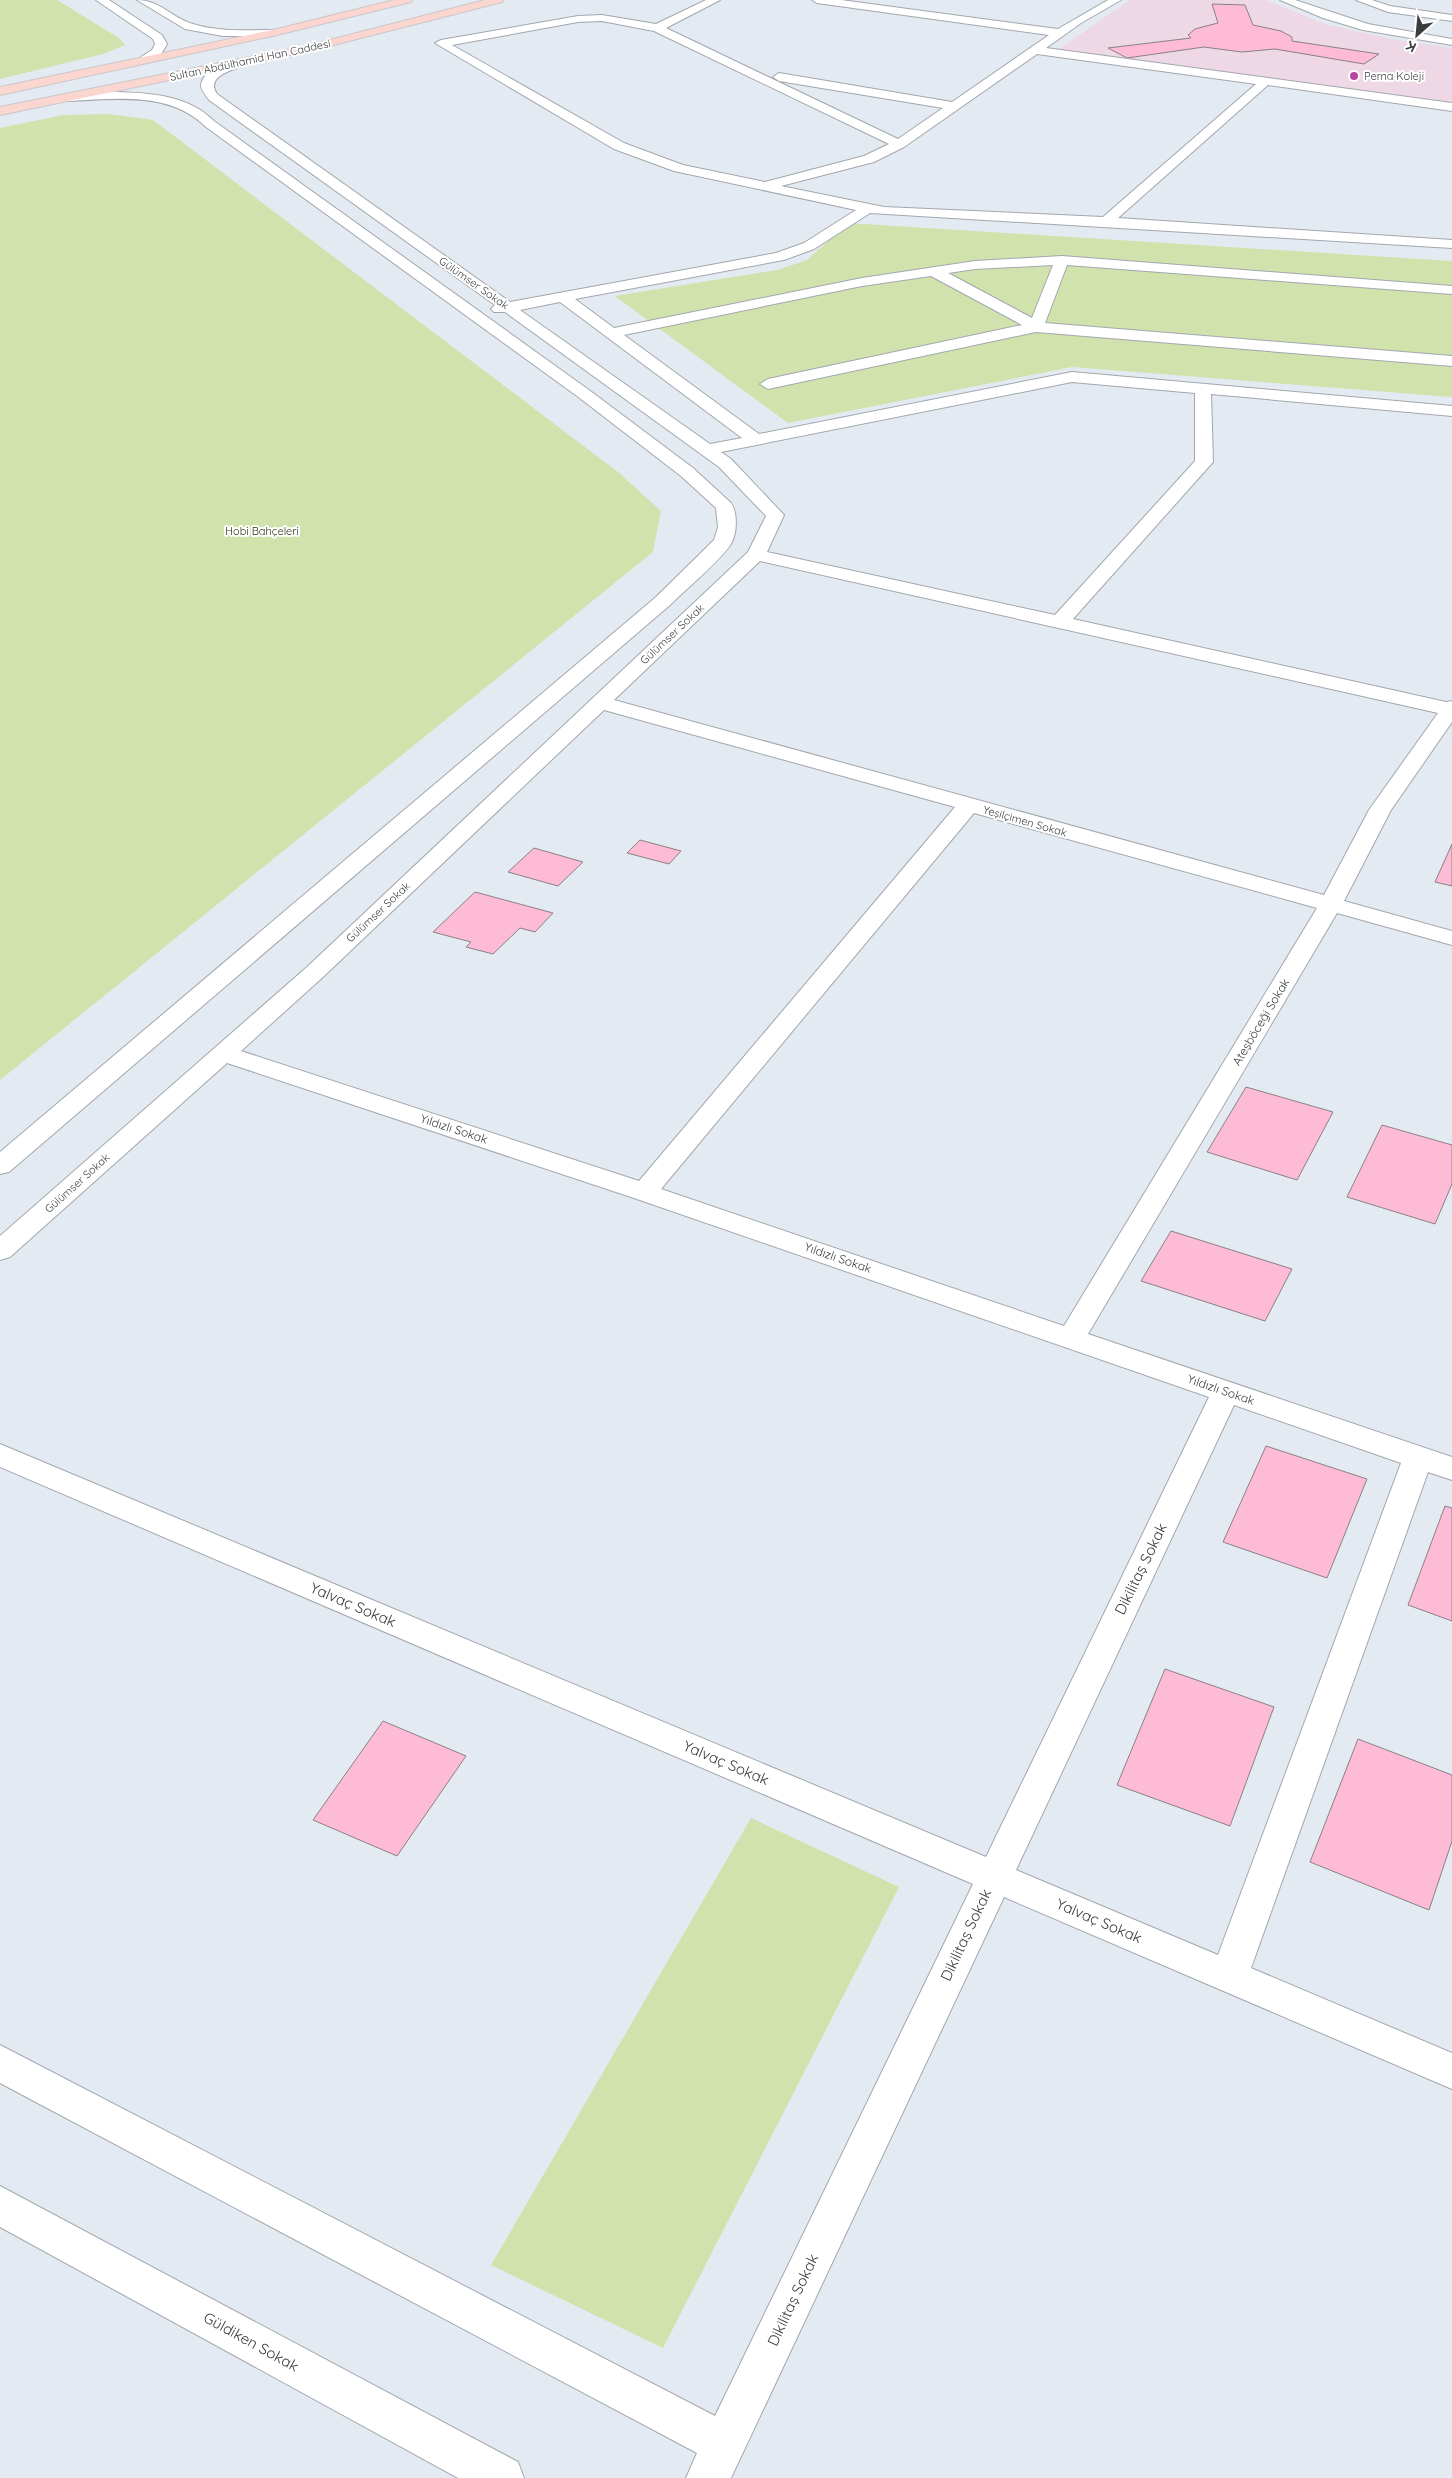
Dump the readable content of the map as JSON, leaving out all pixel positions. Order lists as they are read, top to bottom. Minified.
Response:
{"streets":{"main road":["Sultan Abdülhamid Han Caddesi"],"street":["Gülümser Sokak","Yeşilçimen Sokak","Ateşböceği Sokak","Yıldızlı Sokak","Dikilitaş Sokak","Yalvaç Sokak","Güldiken Sokak"]},"crossings":[["Sultan Abdülhamid Han Caddesi","Gülümser Sokak"],["Gülümser Sokak","Yeşilçimen Sokak"],["Gülümser Sokak","Yıldızlı Sokak"],["Yeşilçimen Sokak","Ateşböceği Sokak"],["Ateşböceği Sokak","Yıldızlı Sokak"],["Yıldızlı Sokak","Dikilitaş Sokak"],["Dikilitaş Sokak","Yalvaç Sokak"]],"parks":["Hobi Bahçeleri"],"places":["Pema Koleji"],"north":"bottom left"}
